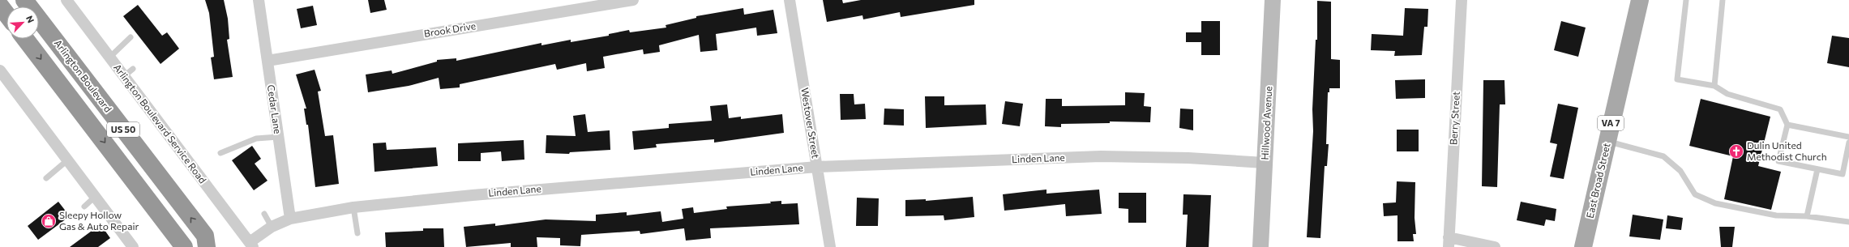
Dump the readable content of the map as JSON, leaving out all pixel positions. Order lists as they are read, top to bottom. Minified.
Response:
{"streets":{"highway":["Arlington Boulevard","US 50"],"main road":["Hillwood Avenue","VA 7","East Broad Street"],"street":["Brook Drive","Cedar Lane","Berry Street","Westover Street","Arlington Boulevard Service Road","Linden Lane"]},"crossings":[["Brook Drive","Cedar Lane"],["Cedar Lane","Linden Lane"],["Westover Street","Linden Lane"],["Hillwood Avenue","Linden Lane"],["Arlington Boulevard Service Road","Linden Lane"]],"places":{"church":["Dulin United Methodist Church"],"shop":["Sleepy Hollow Gas & Auto Repair"]},"north":"top right"}
